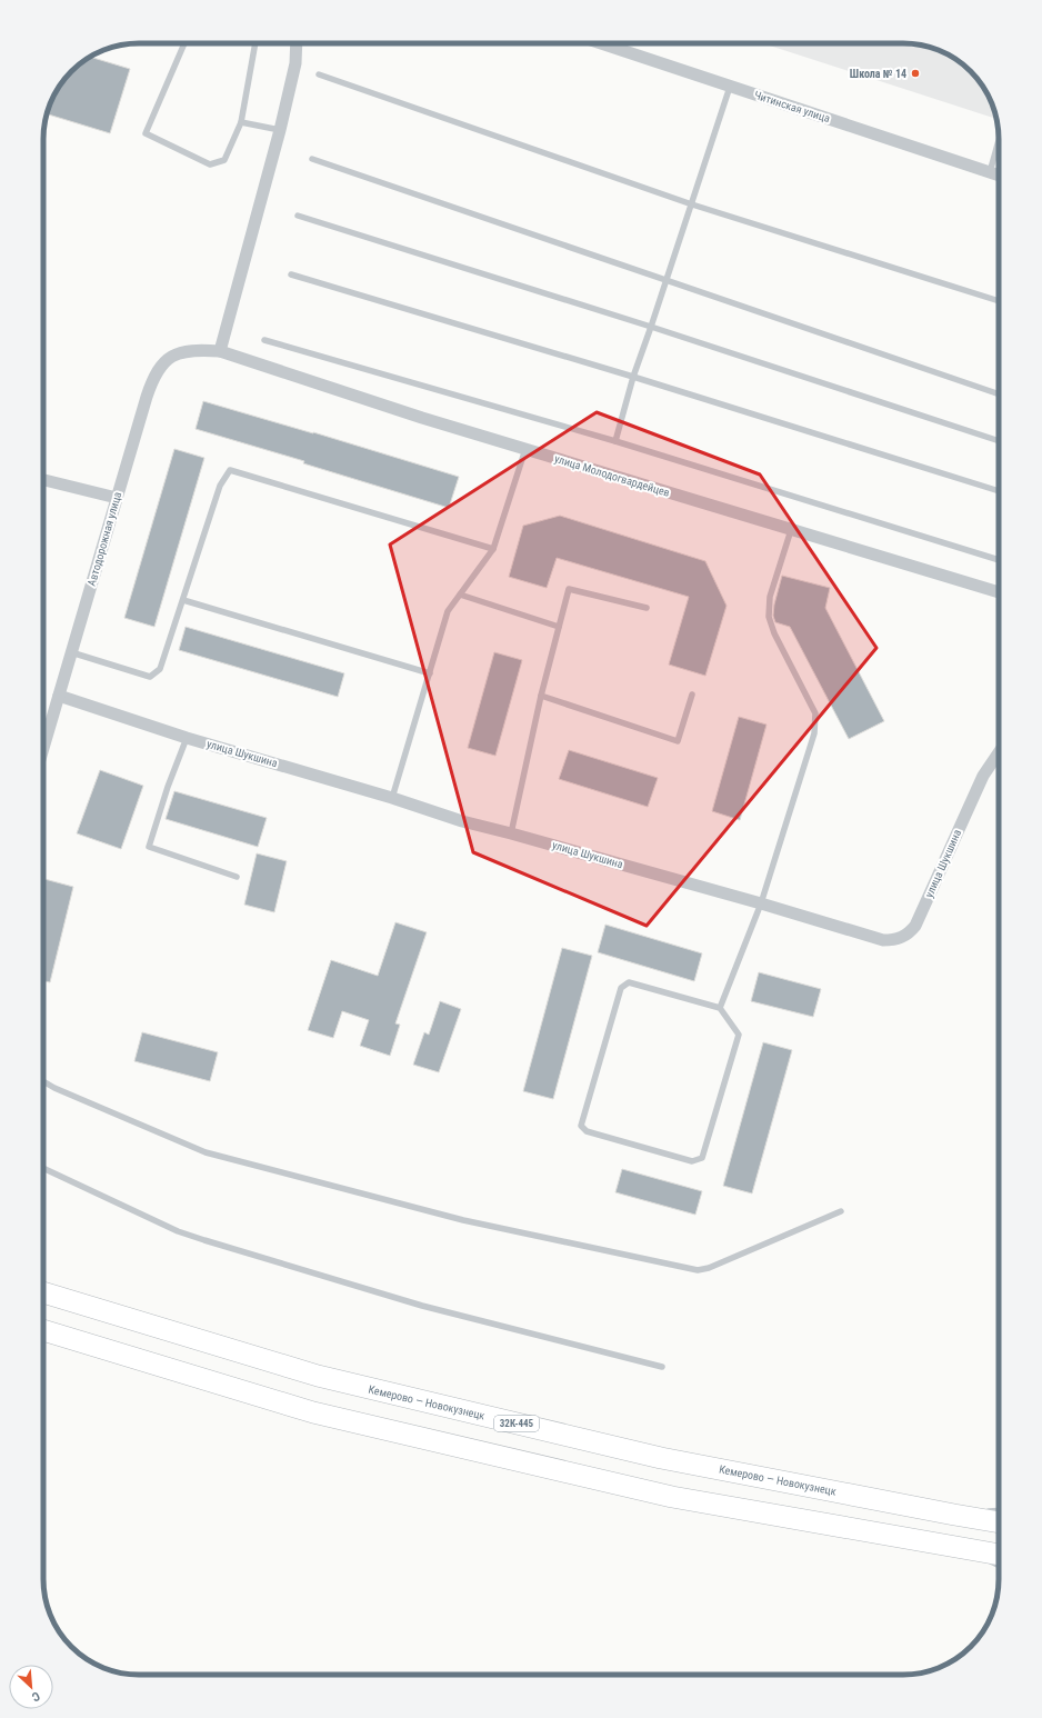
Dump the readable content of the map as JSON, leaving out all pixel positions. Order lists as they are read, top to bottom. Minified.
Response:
{"streets":{"highway":["Кемерово — Новокузнецк","32К-445"],"street":["Читинская улица","улица Молодогвардейцев","Автодорожная улица","улица Шукшина"]},"crossings":[["улица Молодогвардейцев","Автодорожная улица"],["Автодорожная улица","улица Шукшина"]],"places":["Школа № 14"],"north":"bottom right"}
